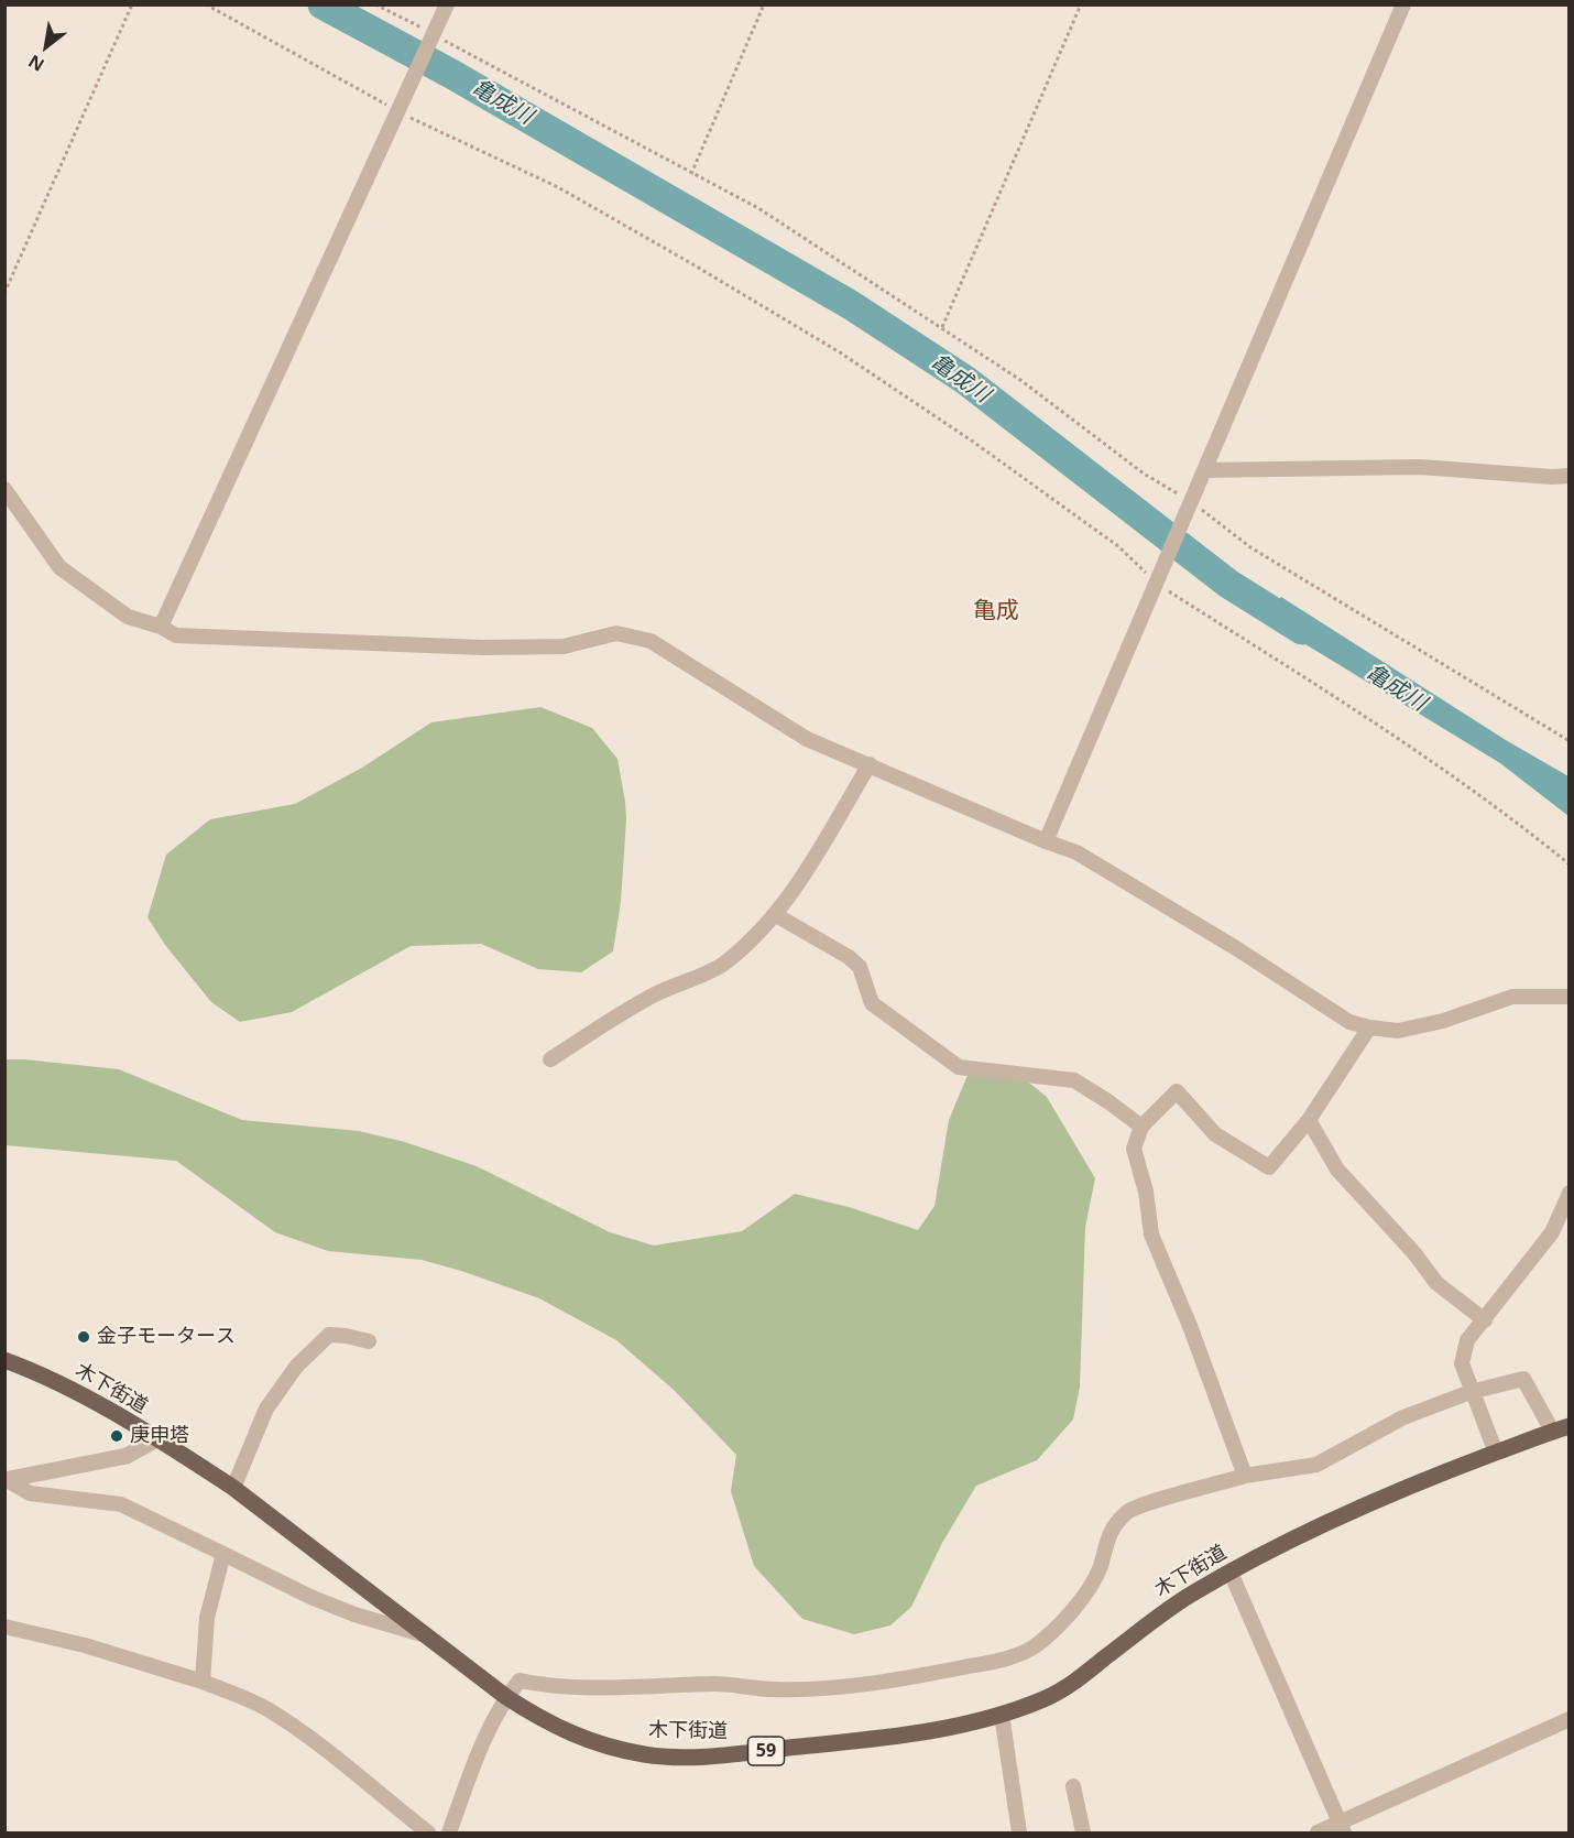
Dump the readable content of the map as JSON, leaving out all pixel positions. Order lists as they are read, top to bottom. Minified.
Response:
{"streets":{"main road":["木下街道","59"]},"districts":["亀成"],"water":["亀成川"],"places":["金子モータース","庚申塔"],"north":"bottom left"}
